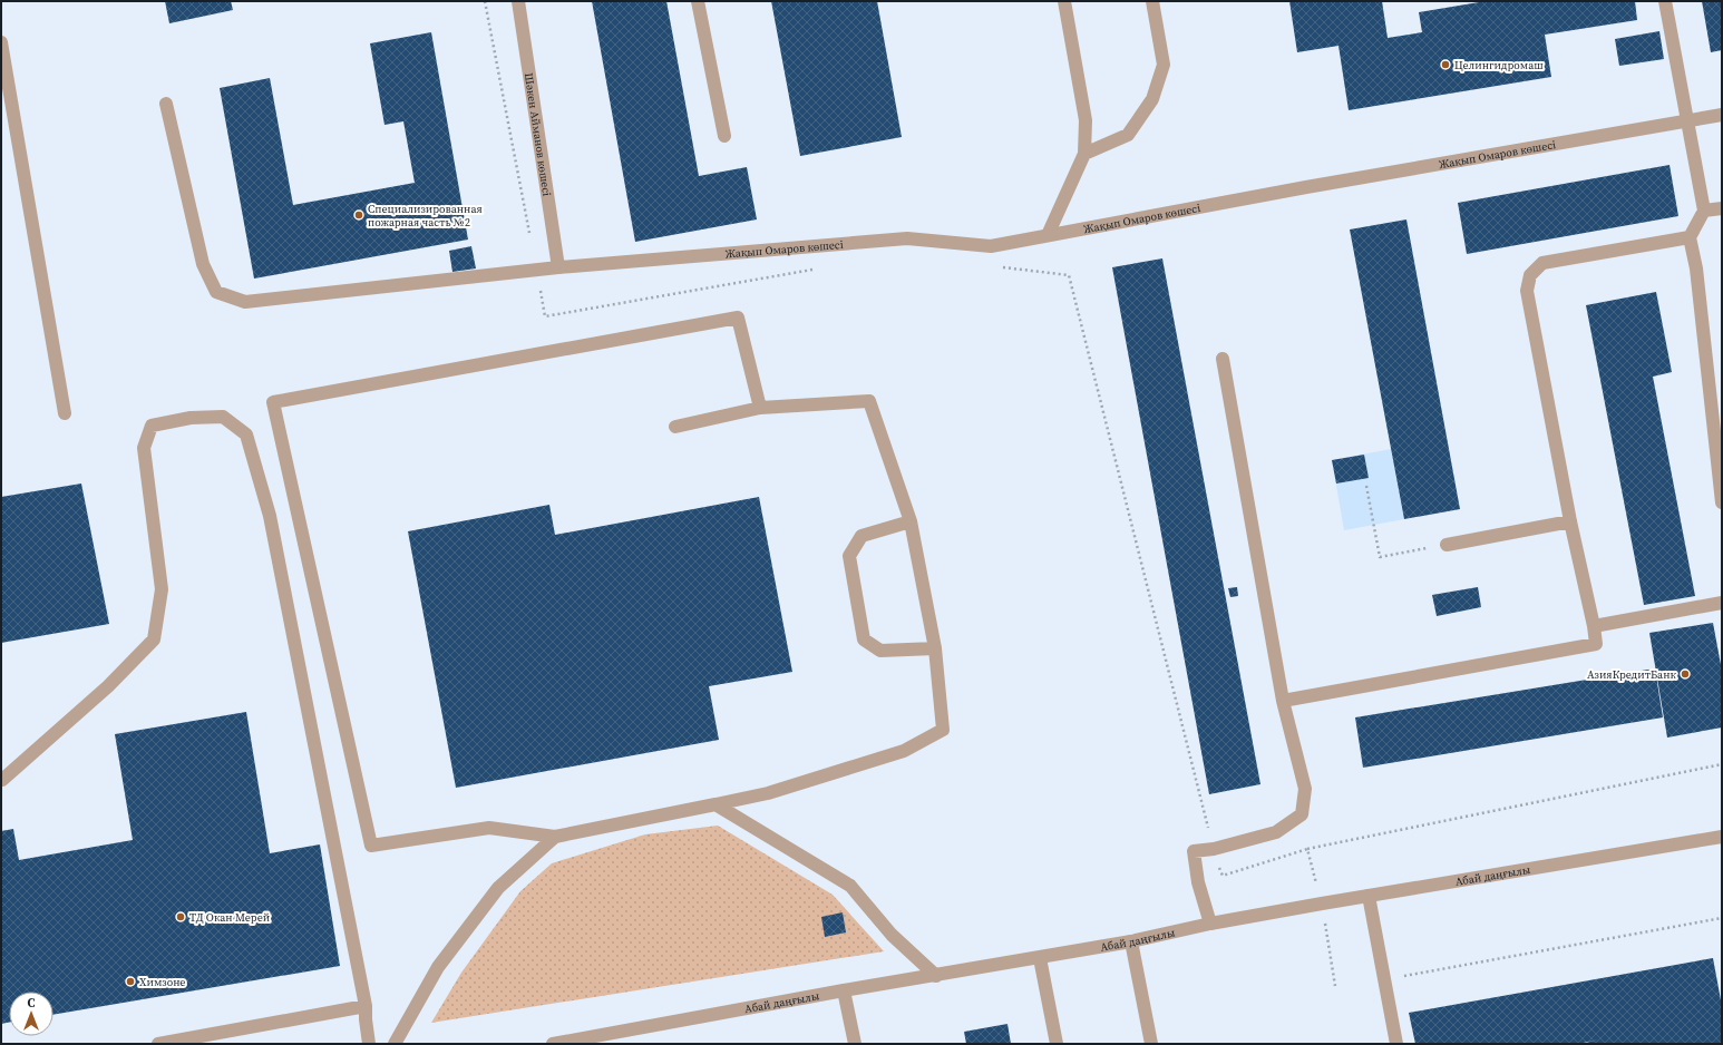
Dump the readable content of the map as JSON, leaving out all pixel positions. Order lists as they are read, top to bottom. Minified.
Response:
{"streets":{"street":["Шәкен Айманов көшесі","Жақып Омаров көшесі","Абай даңғылы"]},"crossings":[["Шәкен Айманов көшесі","Жақып Омаров көшесі"]],"places":["Целингидромаш","Специализированная пожарная часть №2","АзияКредитБанк","ТД Окан Мерей","Химзоне"],"north":"top"}
